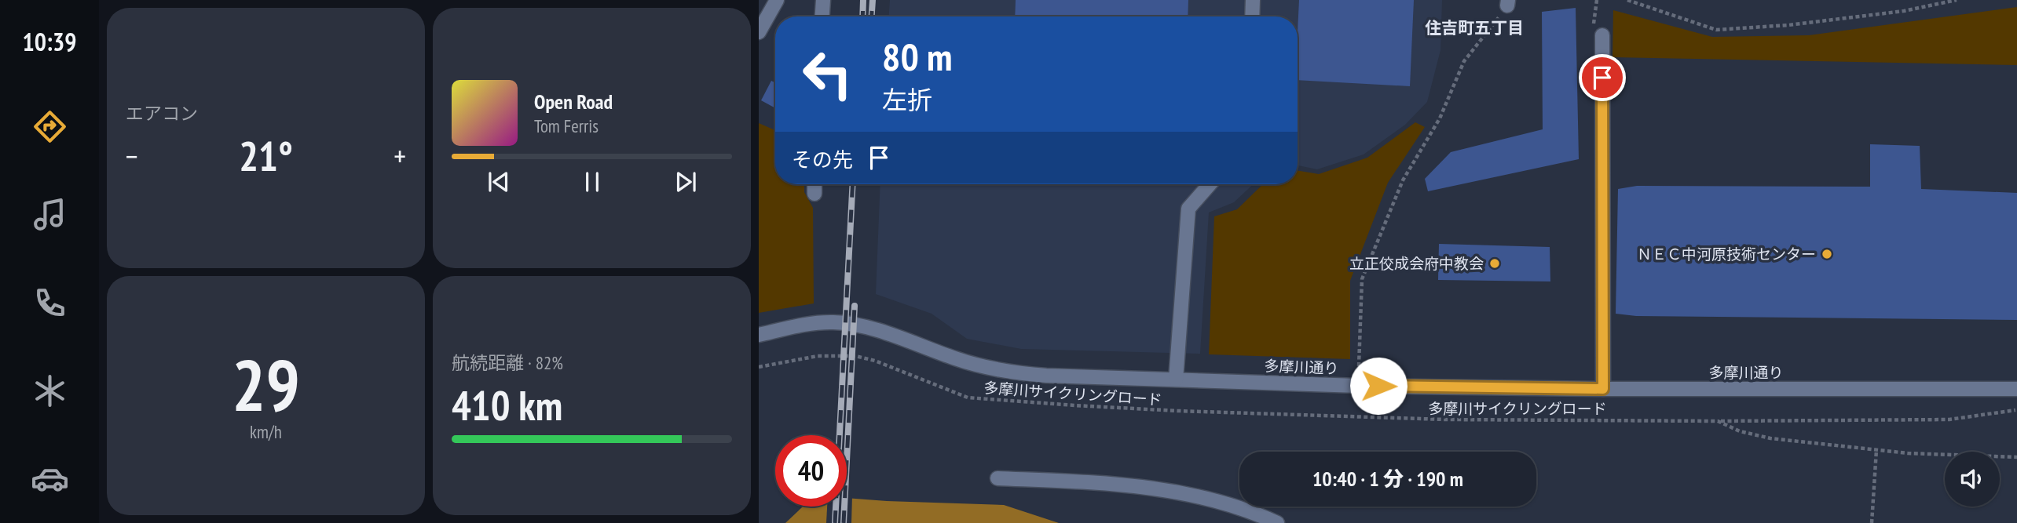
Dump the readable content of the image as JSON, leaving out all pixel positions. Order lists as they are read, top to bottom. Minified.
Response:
{"streets":{"street":["多摩川通り"],"path":["多摩川サイクリングロード"]},"districts":["住吉町五丁目"],"places":["ＮＥＣ中河原技術センター","立正佼成会府中教会"],"page":{"tabs":"10:39","tile":["エアコン",["29","km/h"],["航続距離 · 82%","410 km"]],"turn":["80 m","左折"],"song":["Open Road","Tom Ferris"],"then":"その先","heat":["−","21°","+"],"limit":"40","trip":"10:40 · 1 分 · 190 m"}}
